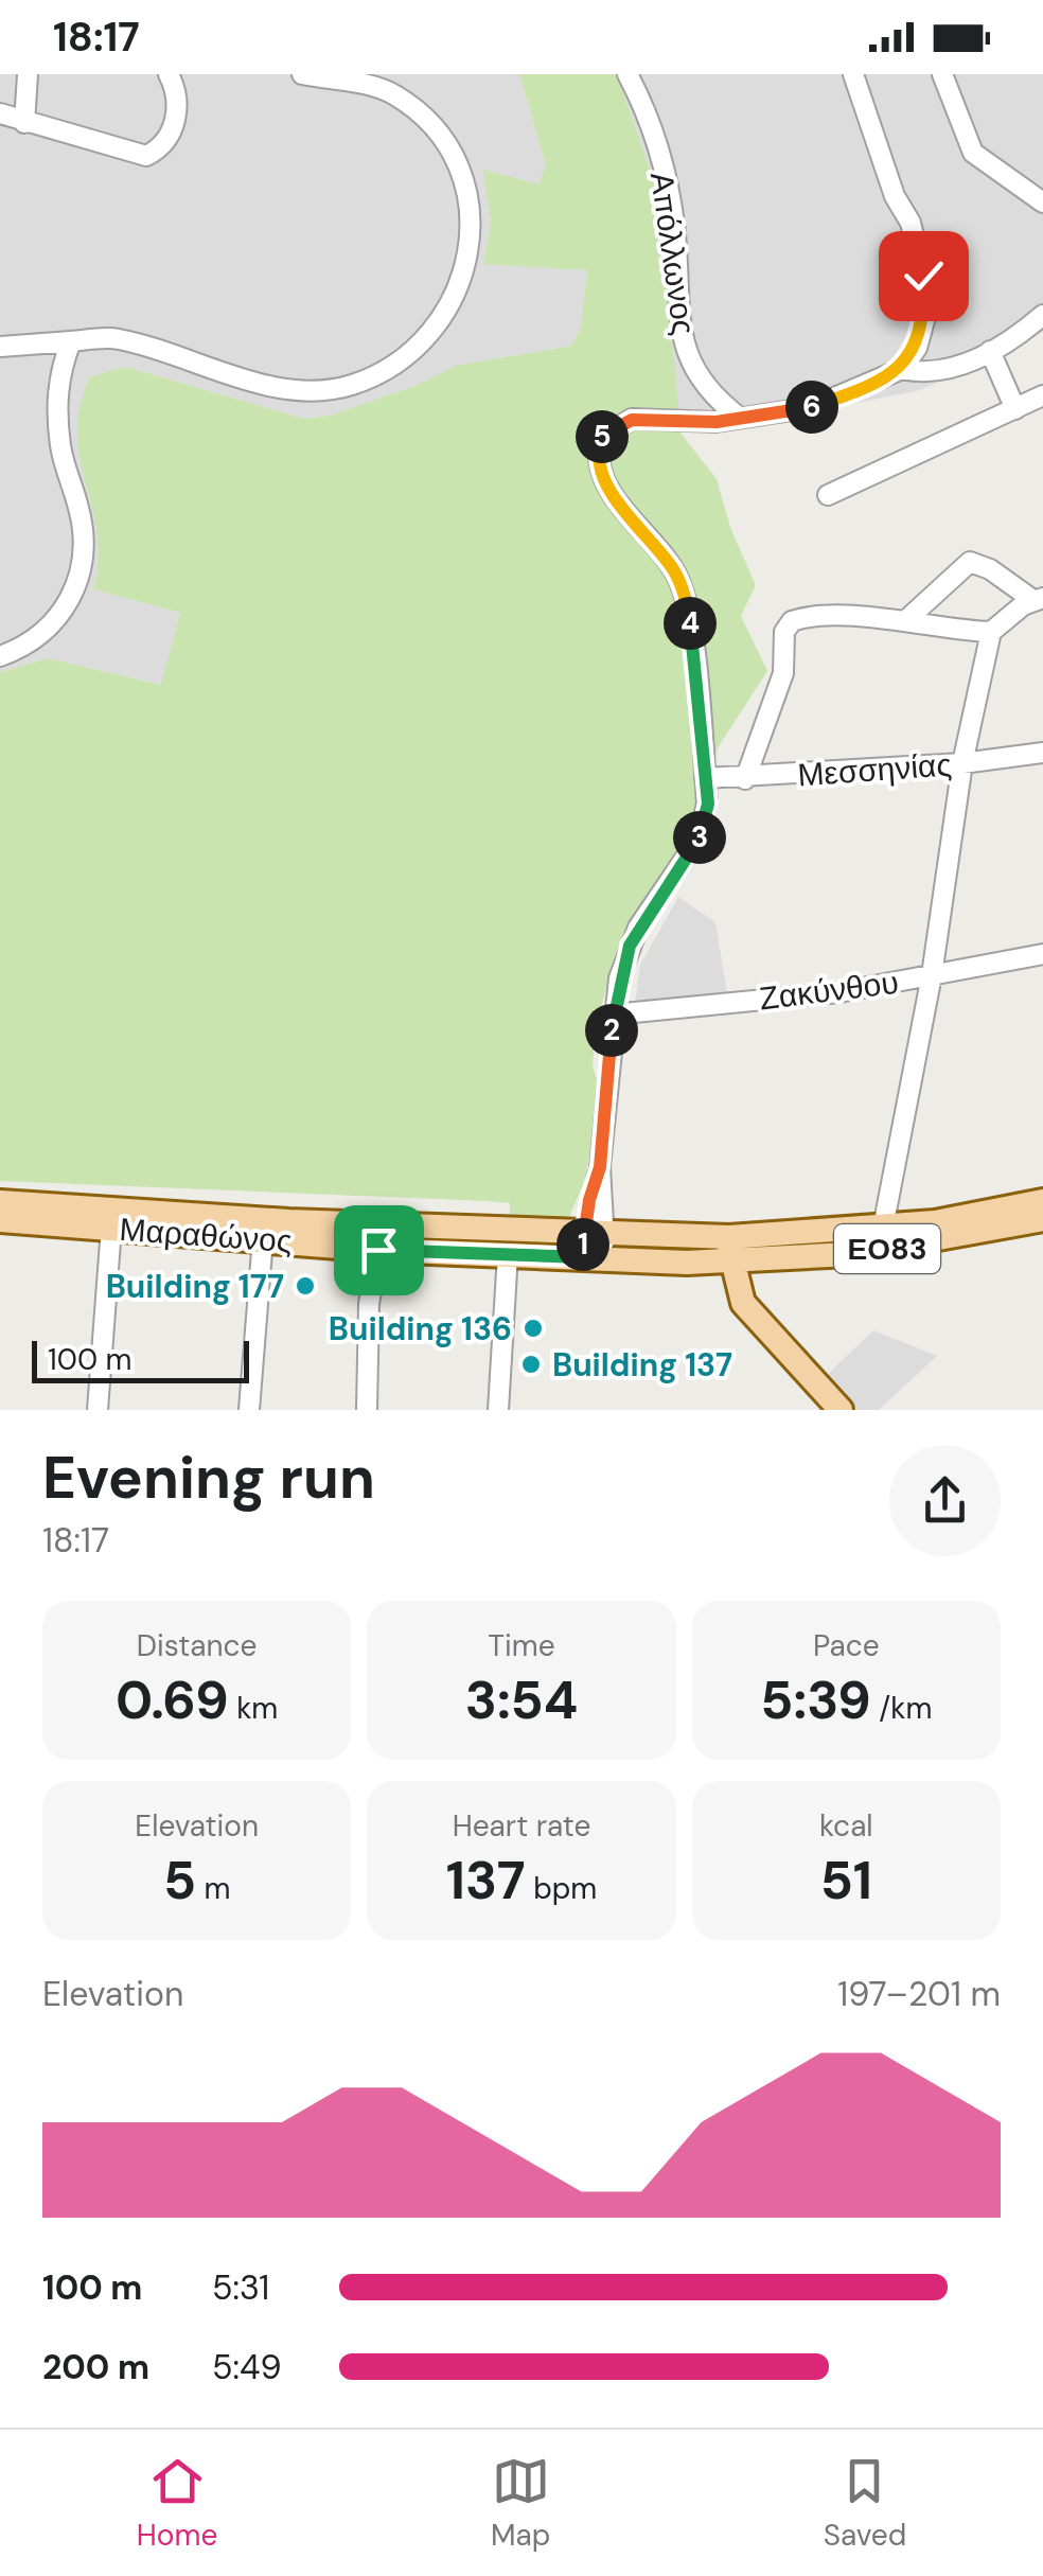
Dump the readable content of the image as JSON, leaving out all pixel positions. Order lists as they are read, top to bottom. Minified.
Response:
{"streets":{"main road":["Μαραθώνος","ΕΟ83"],"street":["Απόλλωνος","Μεσσηνίας","Ζακύνθου"]},"places":["Building 177","Building 136","Building 137"],"scale_bar":"100 m","page":{"status":"18:17","pins":["6","5","4","3","2","1"],"scale":"100 m","heading":["Evening run","18:17"],"stats":[["Distance","0.69 km"],["Time","3:54"],["Pace","5:39 /km"],["Elevation","5 m"],["Heart rate","137 bpm"],["kcal","51"]],"chart":["Elevation","197–201 m"],"list":[{"name":"100 m","note":"5:31"},{"name":"200 m","note":"5:49"}],"tabs":["Home","Map","Saved"]}}
